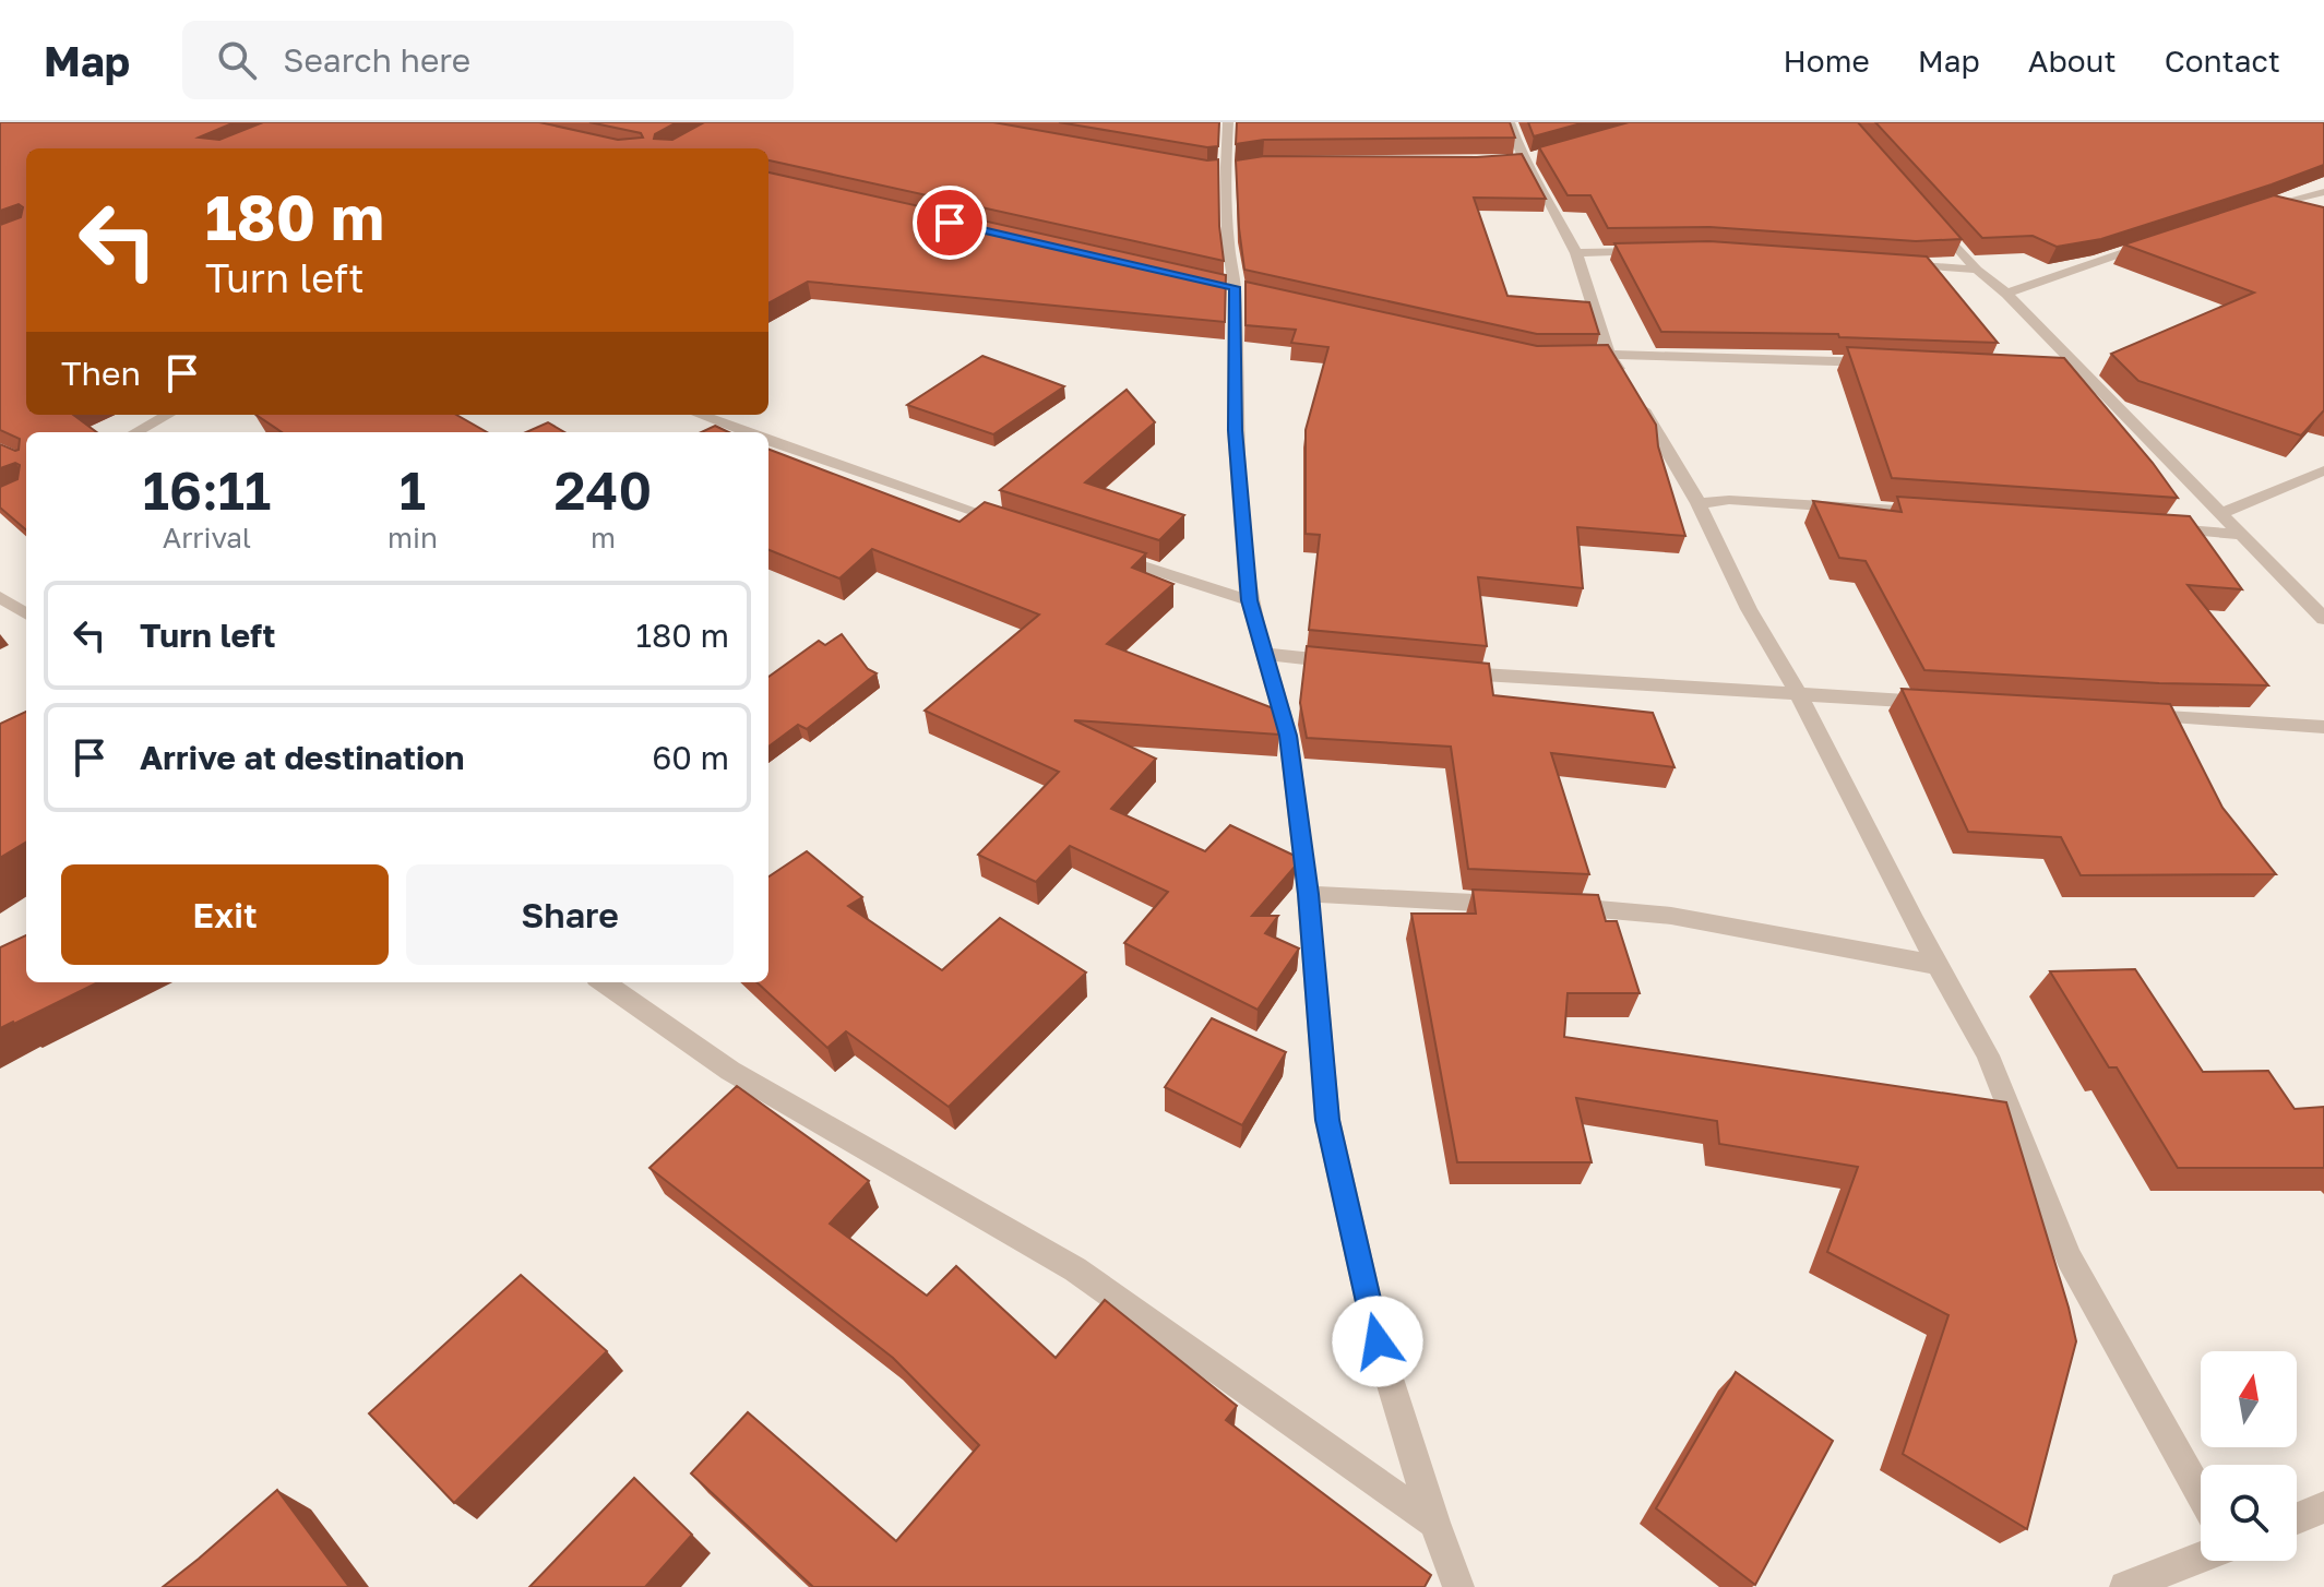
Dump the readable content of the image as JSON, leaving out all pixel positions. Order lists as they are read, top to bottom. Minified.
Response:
{"north":"top","page":{"header":"Map","search":"Search here","nav":["Home","Map","About","Contact"],"turn":["180 m","Turn left"],"then":"Then","eta":["16:11","Arrival","1","min","240","m"],"list":[{"name":"Turn left","value":"180 m"},{"name":"Arrive at destination","value":"60 m"}],"buttons":["Exit","Share"]}}
